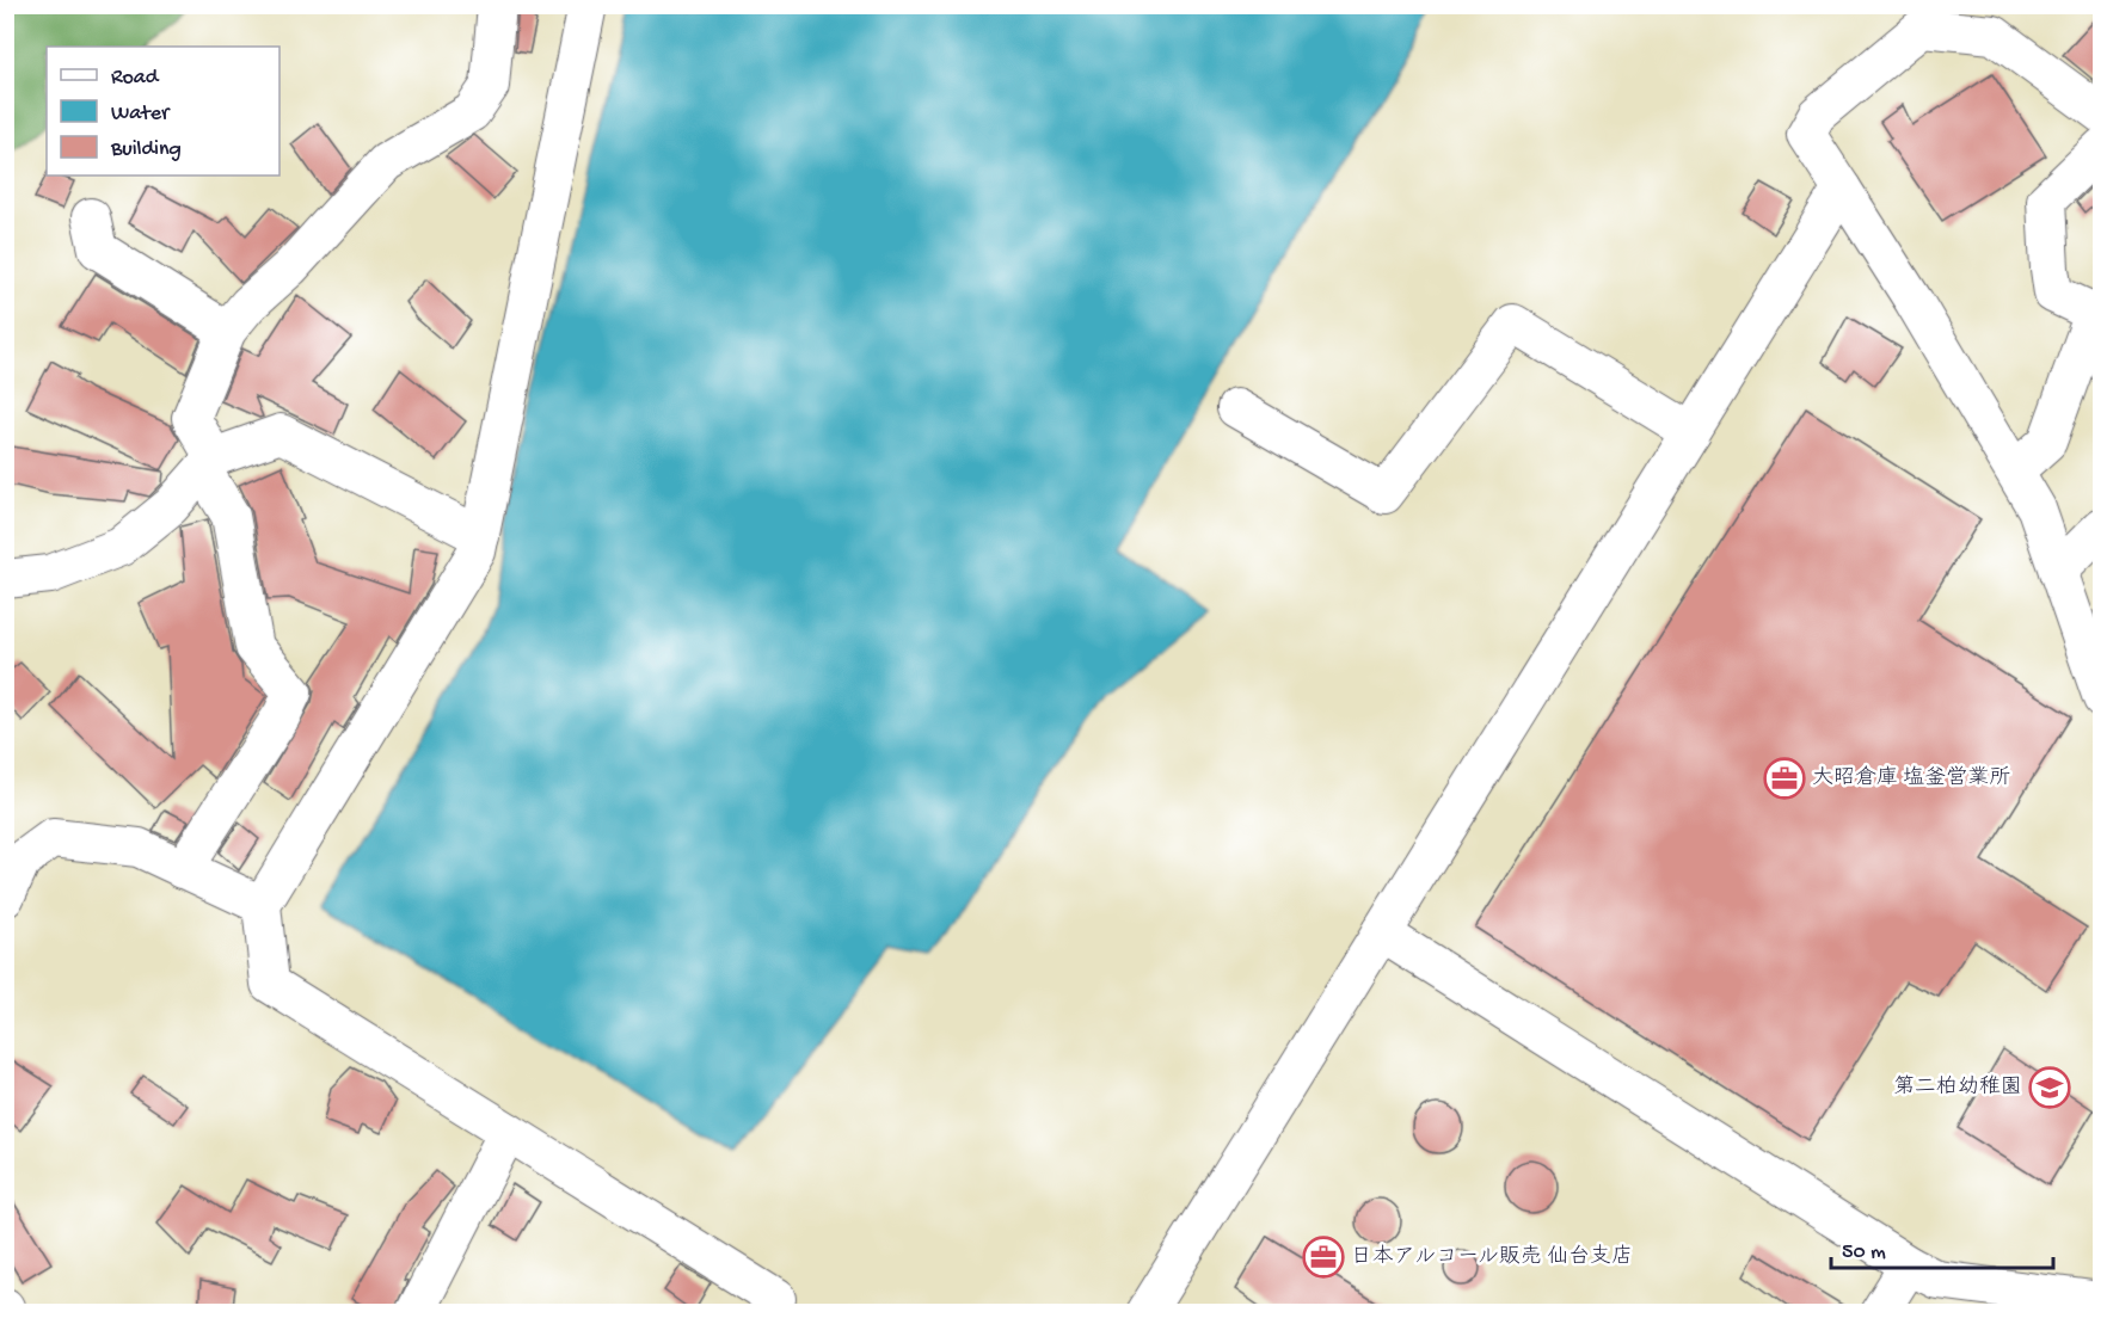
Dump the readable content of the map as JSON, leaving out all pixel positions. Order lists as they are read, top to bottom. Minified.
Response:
{"places":{"office":["大昭倉庫 塩釜営業所","日本アルコール販売 仙台支店"],"school or university":["第二柏幼稚園"]},"legend":["Road","Water","Building"],"scale_bar":"50 m"}
